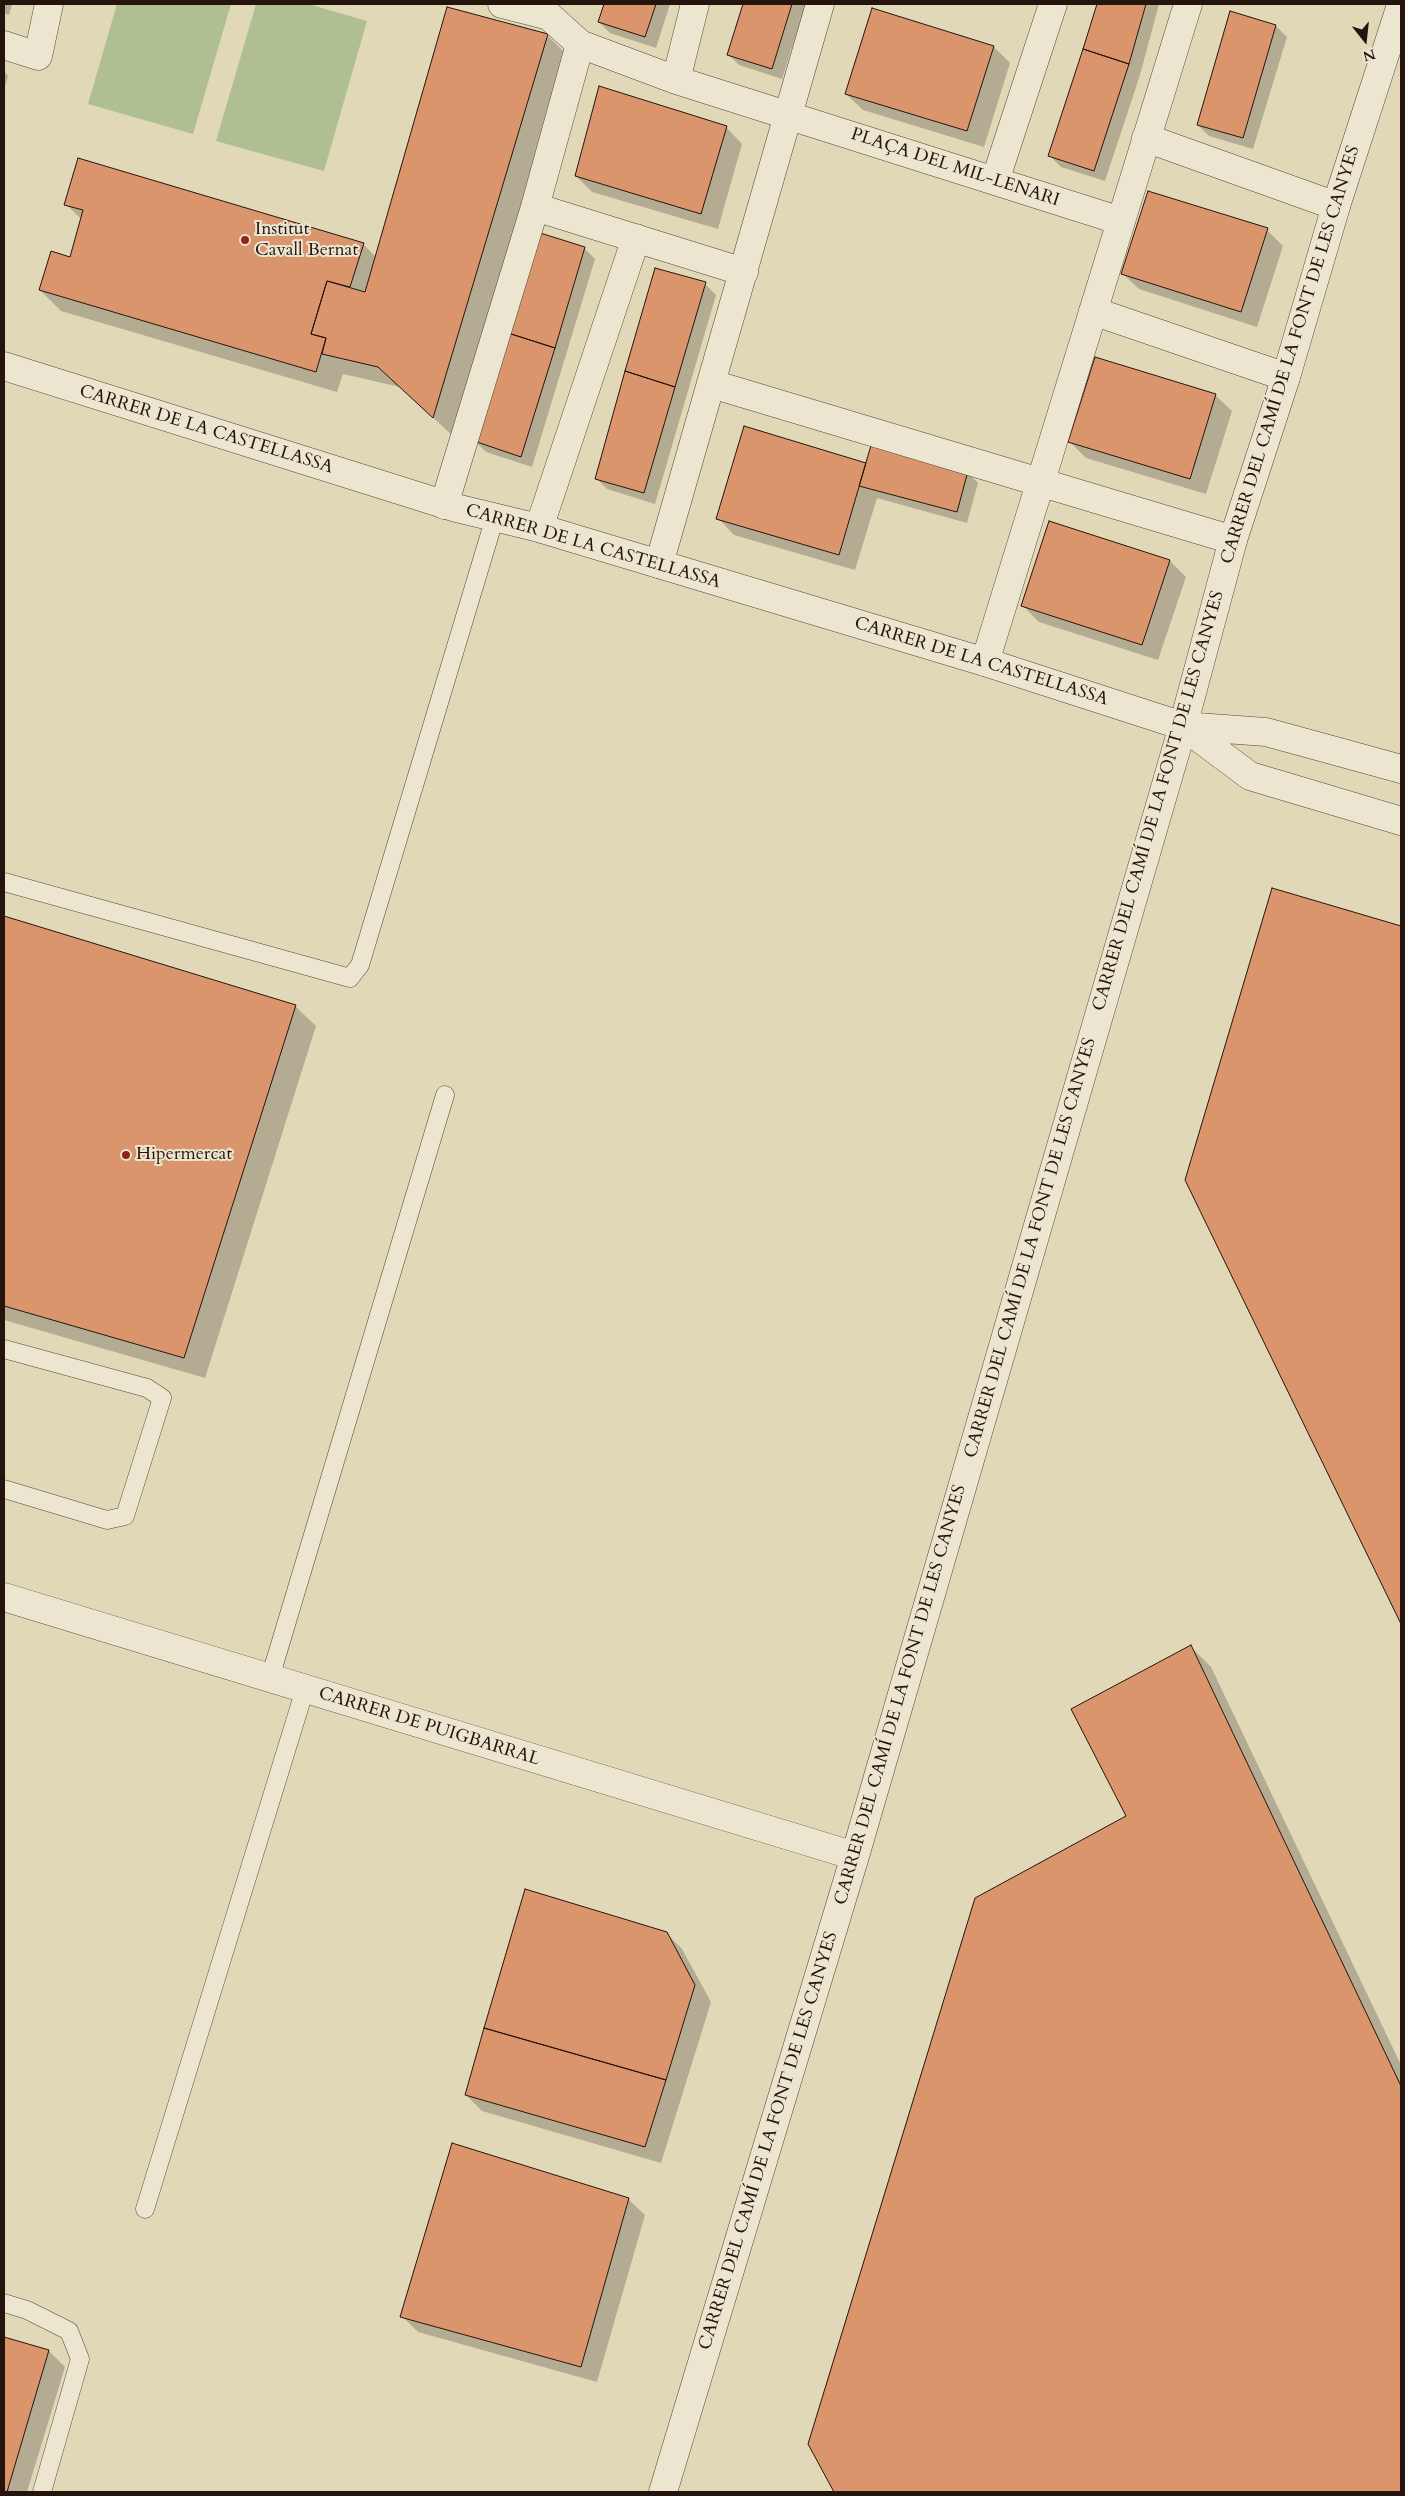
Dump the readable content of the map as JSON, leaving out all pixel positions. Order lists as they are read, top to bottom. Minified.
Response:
{"streets":{"street":["PLAÇA DEL MIL-LENARI","CARRER DEL CAMÍ DE LA FONT DE LES CANYES","CARRER DE LA CASTELLASSA","CARRER DE PUIGBARRAL"]},"crossings":[["CARRER DEL CAMÍ DE LA FONT DE LES CANYES","CARRER DE LA CASTELLASSA"],["CARRER DEL CAMÍ DE LA FONT DE LES CANYES","CARRER DE PUIGBARRAL"]],"places":["Institut Cavall Bernat","Hipermercat"],"north":"bottom"}
